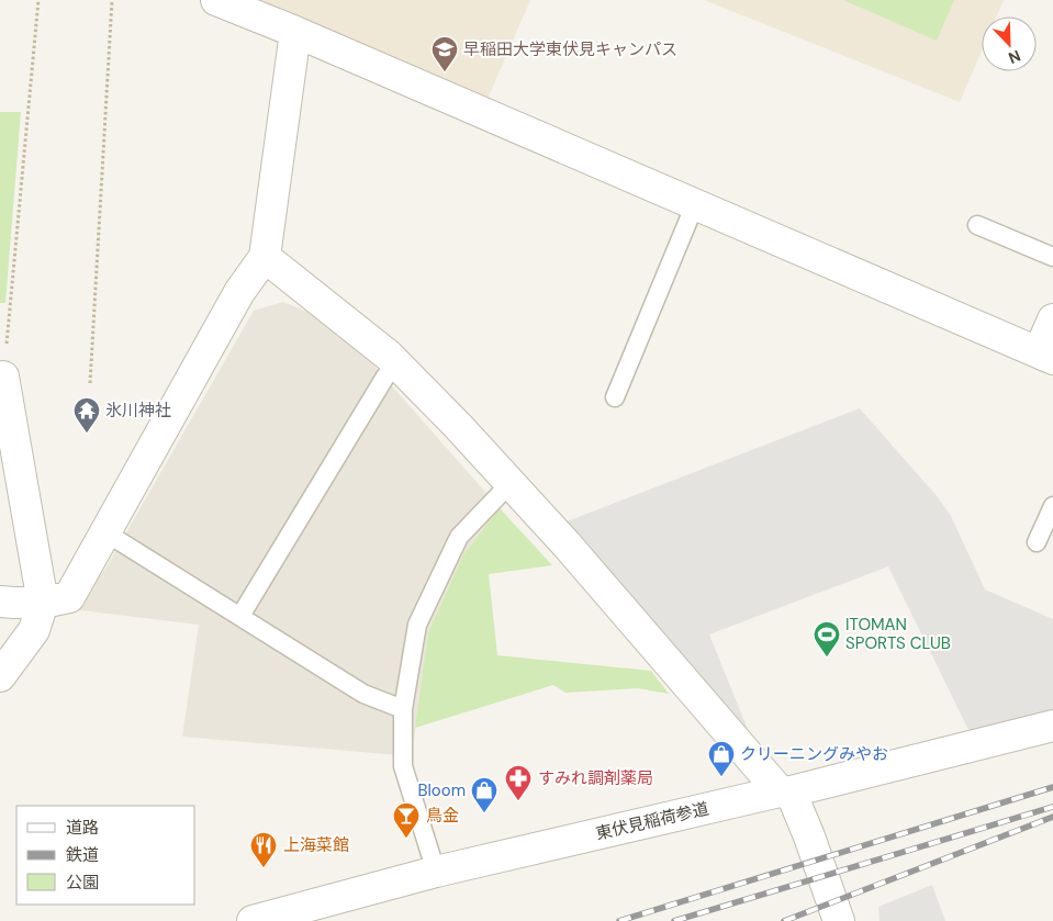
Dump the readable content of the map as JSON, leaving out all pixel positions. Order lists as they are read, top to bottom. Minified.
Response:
{"streets":{"street":["東伏見稲荷参道"]},"places":{"school or university":["早稲田大学東伏見キャンパス"],"temple":["氷川神社"],"sports":["ITOMAN SPORTS CLUB"],"shop":["クリーニングみやお","Bloom"],"pharmacy":["すみれ調剤薬局"],"bar":["鳥金"],"restaurant":["上海菜館"]},"legend":["道路","鉄道","公園"],"north":"bottom right"}
